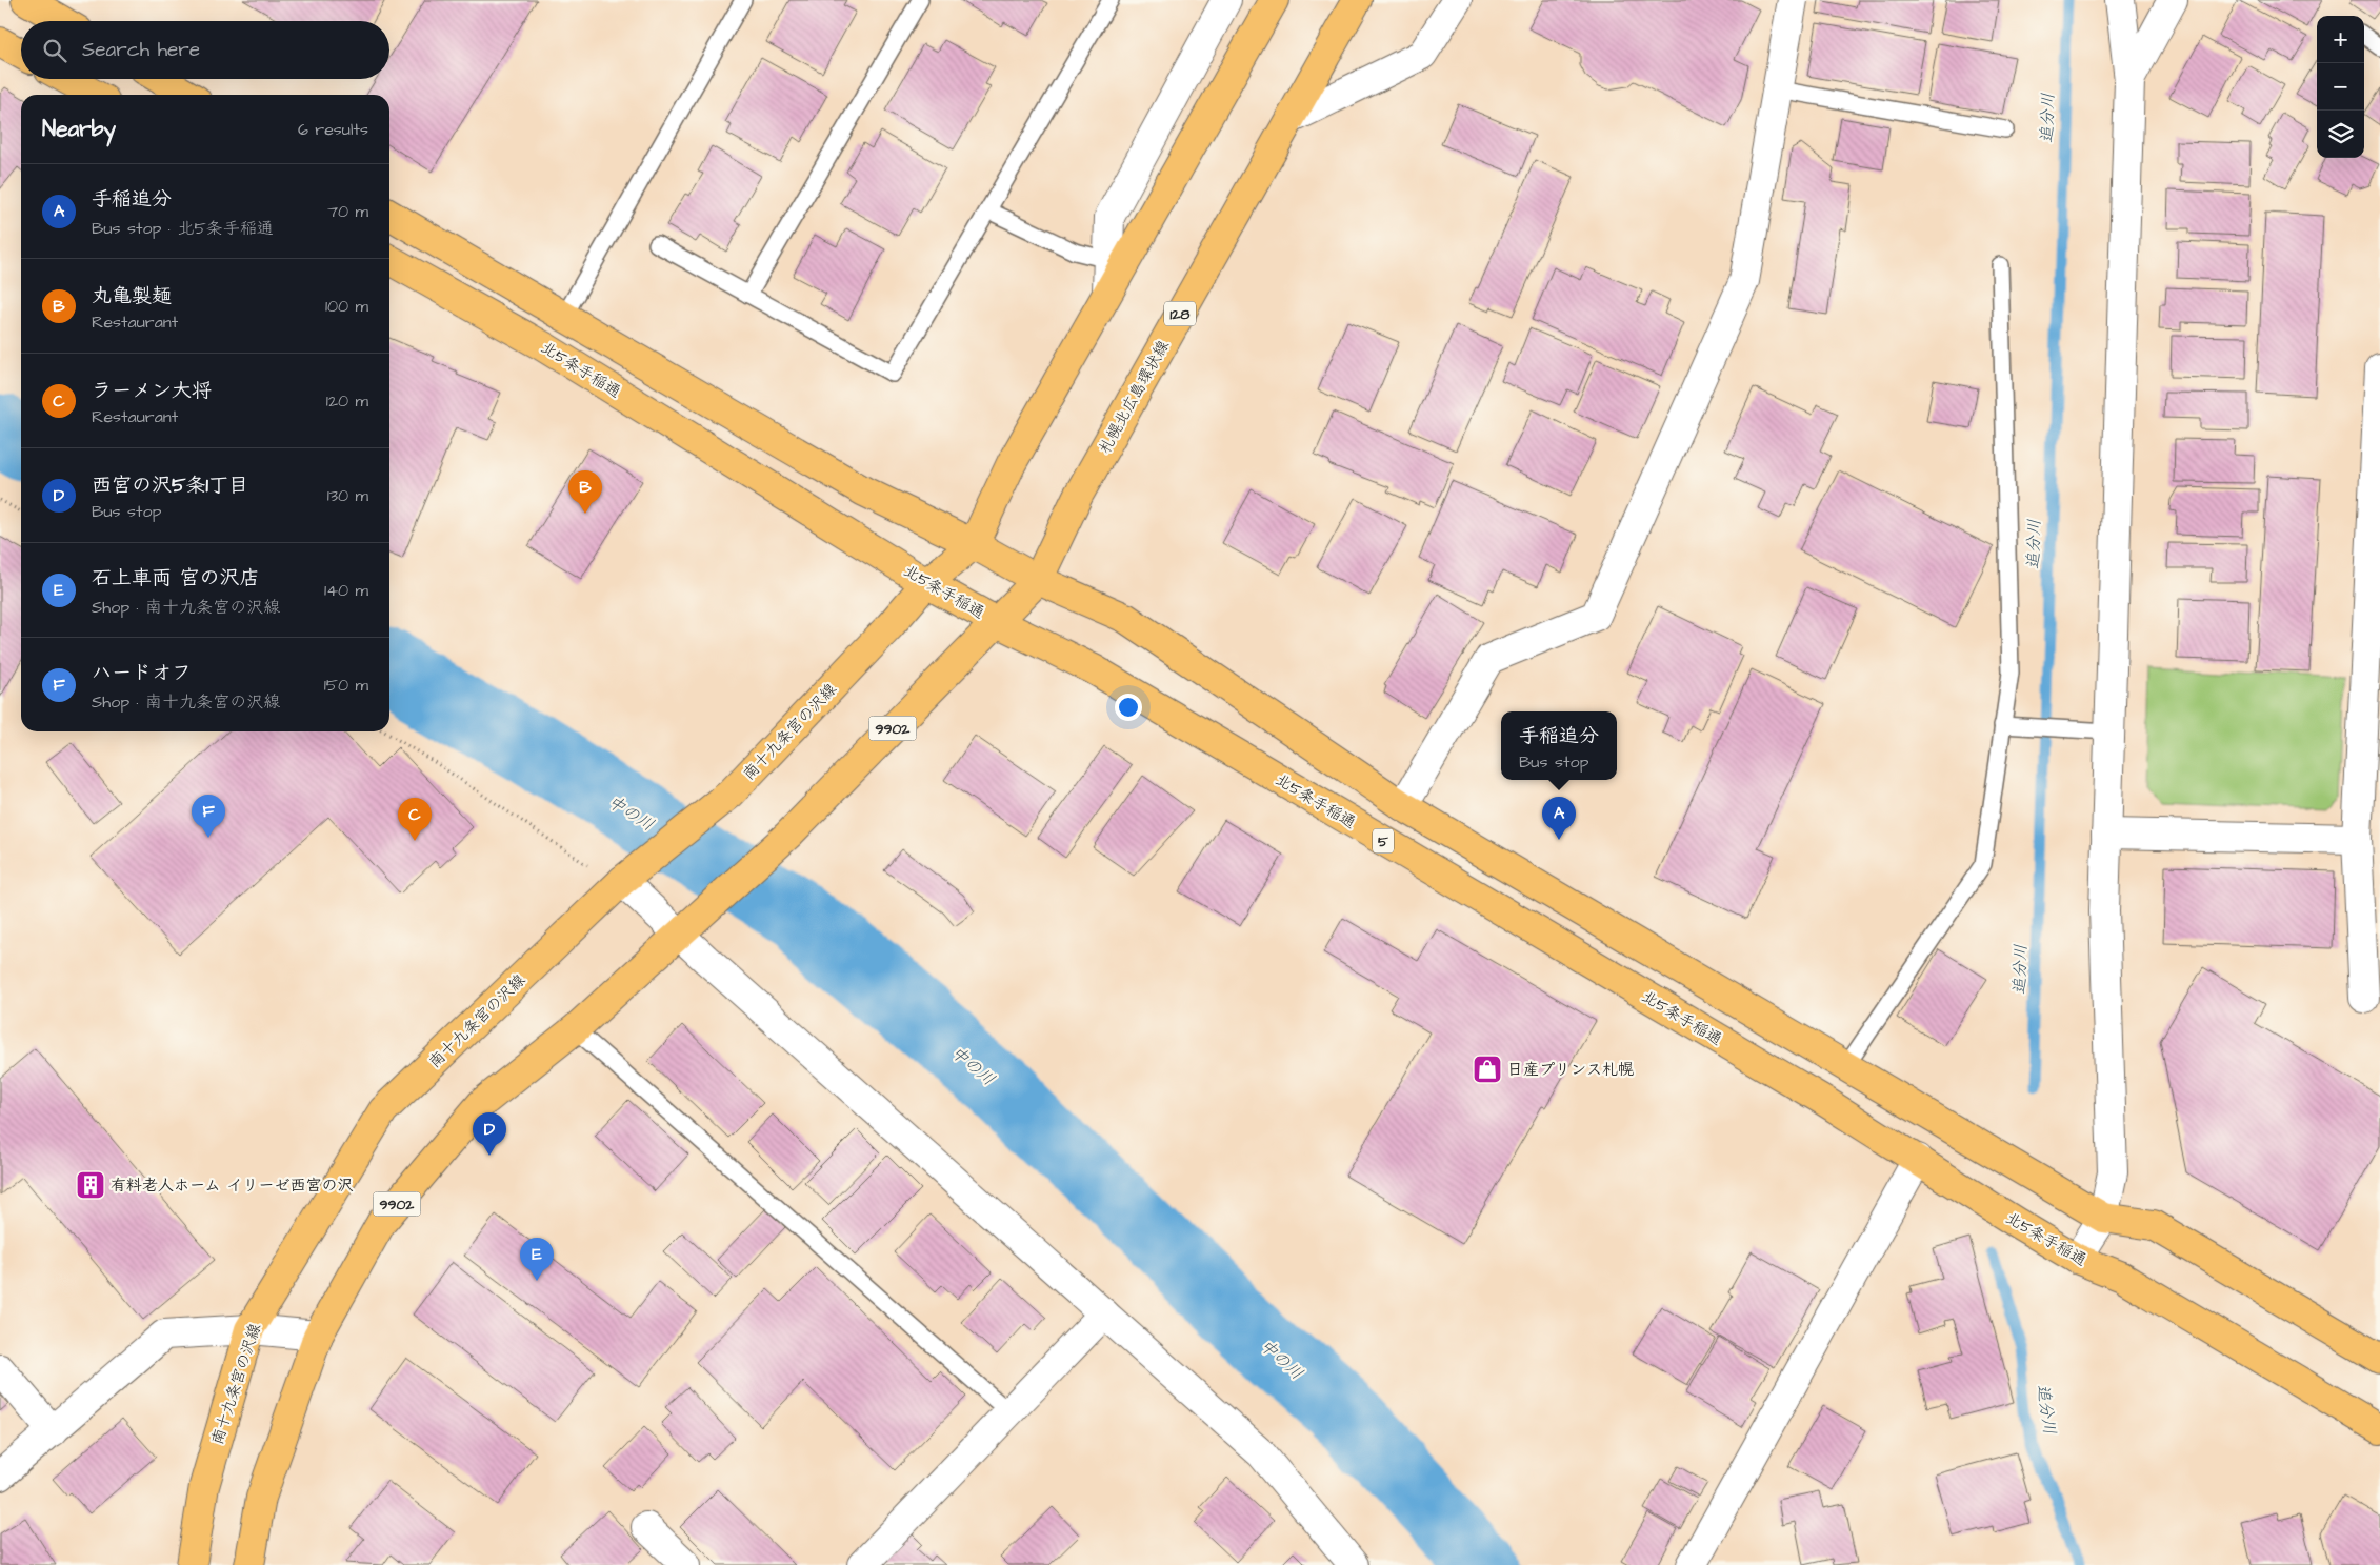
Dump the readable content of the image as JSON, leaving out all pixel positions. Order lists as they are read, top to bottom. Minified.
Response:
{"streets":{"main road":["128","北5条手稲通","札幌北広島環状線","9902","南十九条宮の沢線","5"]},"crossings":[["北5条手稲通","札幌北広島環状線"],["北5条手稲通","9902"],["北5条手稲通","南十九条宮の沢線"],["札幌北広島環状線","9902"]],"water":["追分川","中の川"],"places":{"shop":["日産プリンス札幌"],"building":["有料老人ホーム イリーゼ西宮の沢"]},"page":{"map_buttons":["+","−"],"search":"Search here","heading":["Nearby","6 results"],"list":[{"mark":"A","name":"手稲追分","note":"Bus stop · 北5条手稲通","value":"70 m"},{"mark":"B","name":"丸亀製麺","note":"Restaurant","value":"100 m"},{"mark":"C","name":"ラーメン大将","note":"Restaurant","value":"120 m"},{"mark":"D","name":"西宮の沢5条1丁目","note":"Bus stop","value":"130 m"},{"mark":"E","name":"石上車両 宮の沢店","note":"Shop · 南十九条宮の沢線","value":"140 m"},{"mark":"F","name":"ハードオフ","note":"Shop · 南十九条宮の沢線","value":"150 m"}],"pins":["B","F","A","C","D","E"],"popup":["手稲追分","Bus stop"]}}
